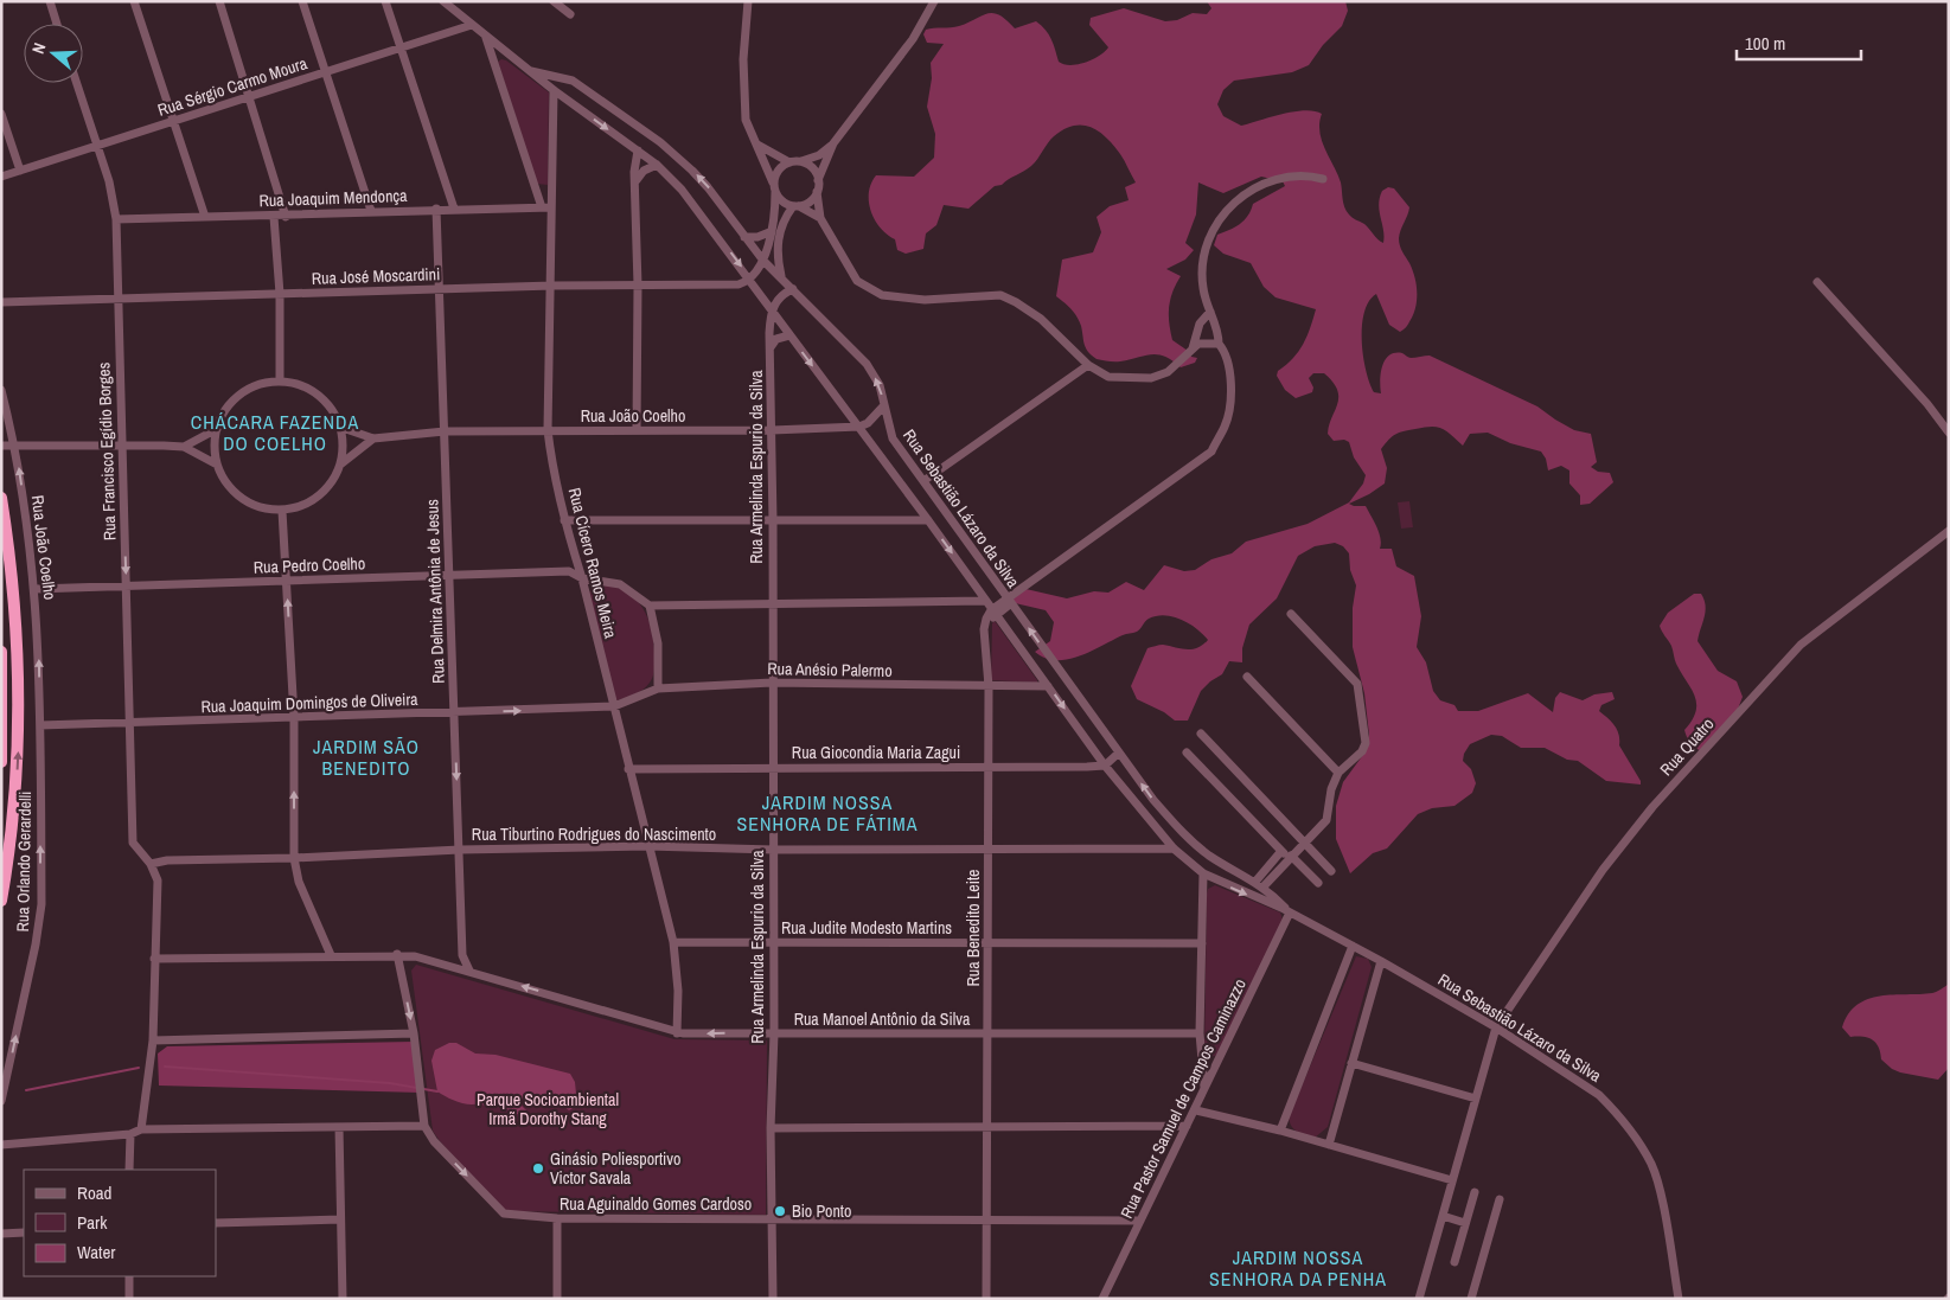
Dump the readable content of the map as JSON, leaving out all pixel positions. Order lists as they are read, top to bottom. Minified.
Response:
{"streets":{"street":["Rua Sérgio Carmo Moura","Rua Joaquim Mendonça","Rua José Moscardini","Rua João Coelho","Rua Francisco Egídio Borges","Rua Armelinda Espurio da Silva","Rua Sebastião Lázaro da Silva","Rua Cícero Ramos Meira","Rua Pedro Coelho","Rua Delmira Antônia de Jesus","Rua Anésio Palermo","Rua Joaquim Domingos de Oliveira","Rua Quatro","Rua Giocondia Maria Zagui","Rua Tiburtino Rodrigues do Nascimento","Rua Orlando Gerardelli","Rua Judite Modesto Martins","Rua Benedito Leite","Rua Manoel Antônio da Silva","Rua Pastor Samuel de Campos Caminazzo","Rua Aguinaldo Gomes Cardoso"]},"crossings":[["Rua Sérgio Carmo Moura","Rua Francisco Egídio Borges"],["Rua Sérgio Carmo Moura","Rua Sebastião Lázaro da Silva"],["Rua Joaquim Mendonça","Rua Francisco Egídio Borges"],["Rua Joaquim Mendonça","Rua Cícero Ramos Meira"],["Rua Joaquim Mendonça","Rua Delmira Antônia de Jesus"],["Rua José Moscardini","Rua Francisco Egídio Borges"],["Rua José Moscardini","Rua Sebastião Lázaro da Silva"],["Rua José Moscardini","Rua Cícero Ramos Meira"],["Rua José Moscardini","Rua Delmira Antônia de Jesus"],["Rua João Coelho","Rua Armelinda Espurio da Silva"],["Rua João Coelho","Rua Sebastião Lázaro da Silva"],["Rua João Coelho","Rua Cícero Ramos Meira"],["Rua João Coelho","Rua Pedro Coelho"],["Rua João Coelho","Rua Delmira Antônia de Jesus"],["Rua João Coelho","Rua Joaquim Domingos de Oliveira"],["Rua João Coelho","Rua Orlando Gerardelli"],["Rua Francisco Egídio Borges","Rua Pedro Coelho"],["Rua Francisco Egídio Borges","Rua Joaquim Domingos de Oliveira"],["Rua Francisco Egídio Borges","Rua Tiburtino Rodrigues do Nascimento"],["Rua Armelinda Espurio da Silva","Rua Sebastião Lázaro da Silva"],["Rua Armelinda Espurio da Silva","Rua Anésio Palermo"],["Rua Armelinda Espurio da Silva","Rua Giocondia Maria Zagui"],["Rua Armelinda Espurio da Silva","Rua Tiburtino Rodrigues do Nascimento"],["Rua Armelinda Espurio da Silva","Rua Judite Modesto Martins"],["Rua Armelinda Espurio da Silva","Rua Manoel Antônio da Silva"],["Rua Armelinda Espurio da Silva","Rua Aguinaldo Gomes Cardoso"],["Rua Sebastião Lázaro da Silva","Rua Cícero Ramos Meira"],["Rua Sebastião Lázaro da Silva","Rua Anésio Palermo"],["Rua Sebastião Lázaro da Silva","Rua Quatro"],["Rua Sebastião Lázaro da Silva","Rua Giocondia Maria Zagui"],["Rua Sebastião Lázaro da Silva","Rua Tiburtino Rodrigues do Nascimento"],["Rua Sebastião Lázaro da Silva","Rua Benedito Leite"],["Rua Sebastião Lázaro da Silva","Rua Pastor Samuel de Campos Caminazzo"],["Rua Cícero Ramos Meira","Rua Pedro Coelho"],["Rua Cícero Ramos Meira","Rua Anésio Palermo"],["Rua Cícero Ramos Meira","Rua Joaquim Domingos de Oliveira"],["Rua Cícero Ramos Meira","Rua Giocondia Maria Zagui"],["Rua Cícero Ramos Meira","Rua Tiburtino Rodrigues do Nascimento"],["Rua Cícero Ramos Meira","Rua Judite Modesto Martins"],["Rua Cícero Ramos Meira","Rua Manoel Antônio da Silva"],["Rua Pedro Coelho","Rua Delmira Antônia de Jesus"],["Rua Delmira Antônia de Jesus","Rua Joaquim Domingos de Oliveira"],["Rua Delmira Antônia de Jesus","Rua Tiburtino Rodrigues do Nascimento"],["Rua Delmira Antônia de Jesus","Rua Manoel Antônio da Silva"],["Rua Anésio Palermo","Rua Joaquim Domingos de Oliveira"],["Rua Anésio Palermo","Rua Benedito Leite"],["Rua Joaquim Domingos de Oliveira","Rua Orlando Gerardelli"],["Rua Giocondia Maria Zagui","Rua Benedito Leite"],["Rua Tiburtino Rodrigues do Nascimento","Rua Benedito Leite"],["Rua Judite Modesto Martins","Rua Benedito Leite"],["Rua Benedito Leite","Rua Manoel Antônio da Silva"],["Rua Benedito Leite","Rua Aguinaldo Gomes Cardoso"],["Rua Pastor Samuel de Campos Caminazzo","Rua Aguinaldo Gomes Cardoso"]],"one_way":["Rua Orlando Gerardelli"],"districts":["CHÁCARA FAZENDA DO COELHO","JARDIM SÃO BENEDITO","JARDIM NOSSA SENHORA DE FÁTIMA","JARDIM NOSSA SENHORA DA PENHA"],"parks":["Parque Socioambiental Irmã Dorothy Stang"],"places":["Ginásio Poliesportivo Victor Savala","Bio Ponto"],"legend":["Road","Park","Water"],"scale_bar":"100 m","north":"left"}
